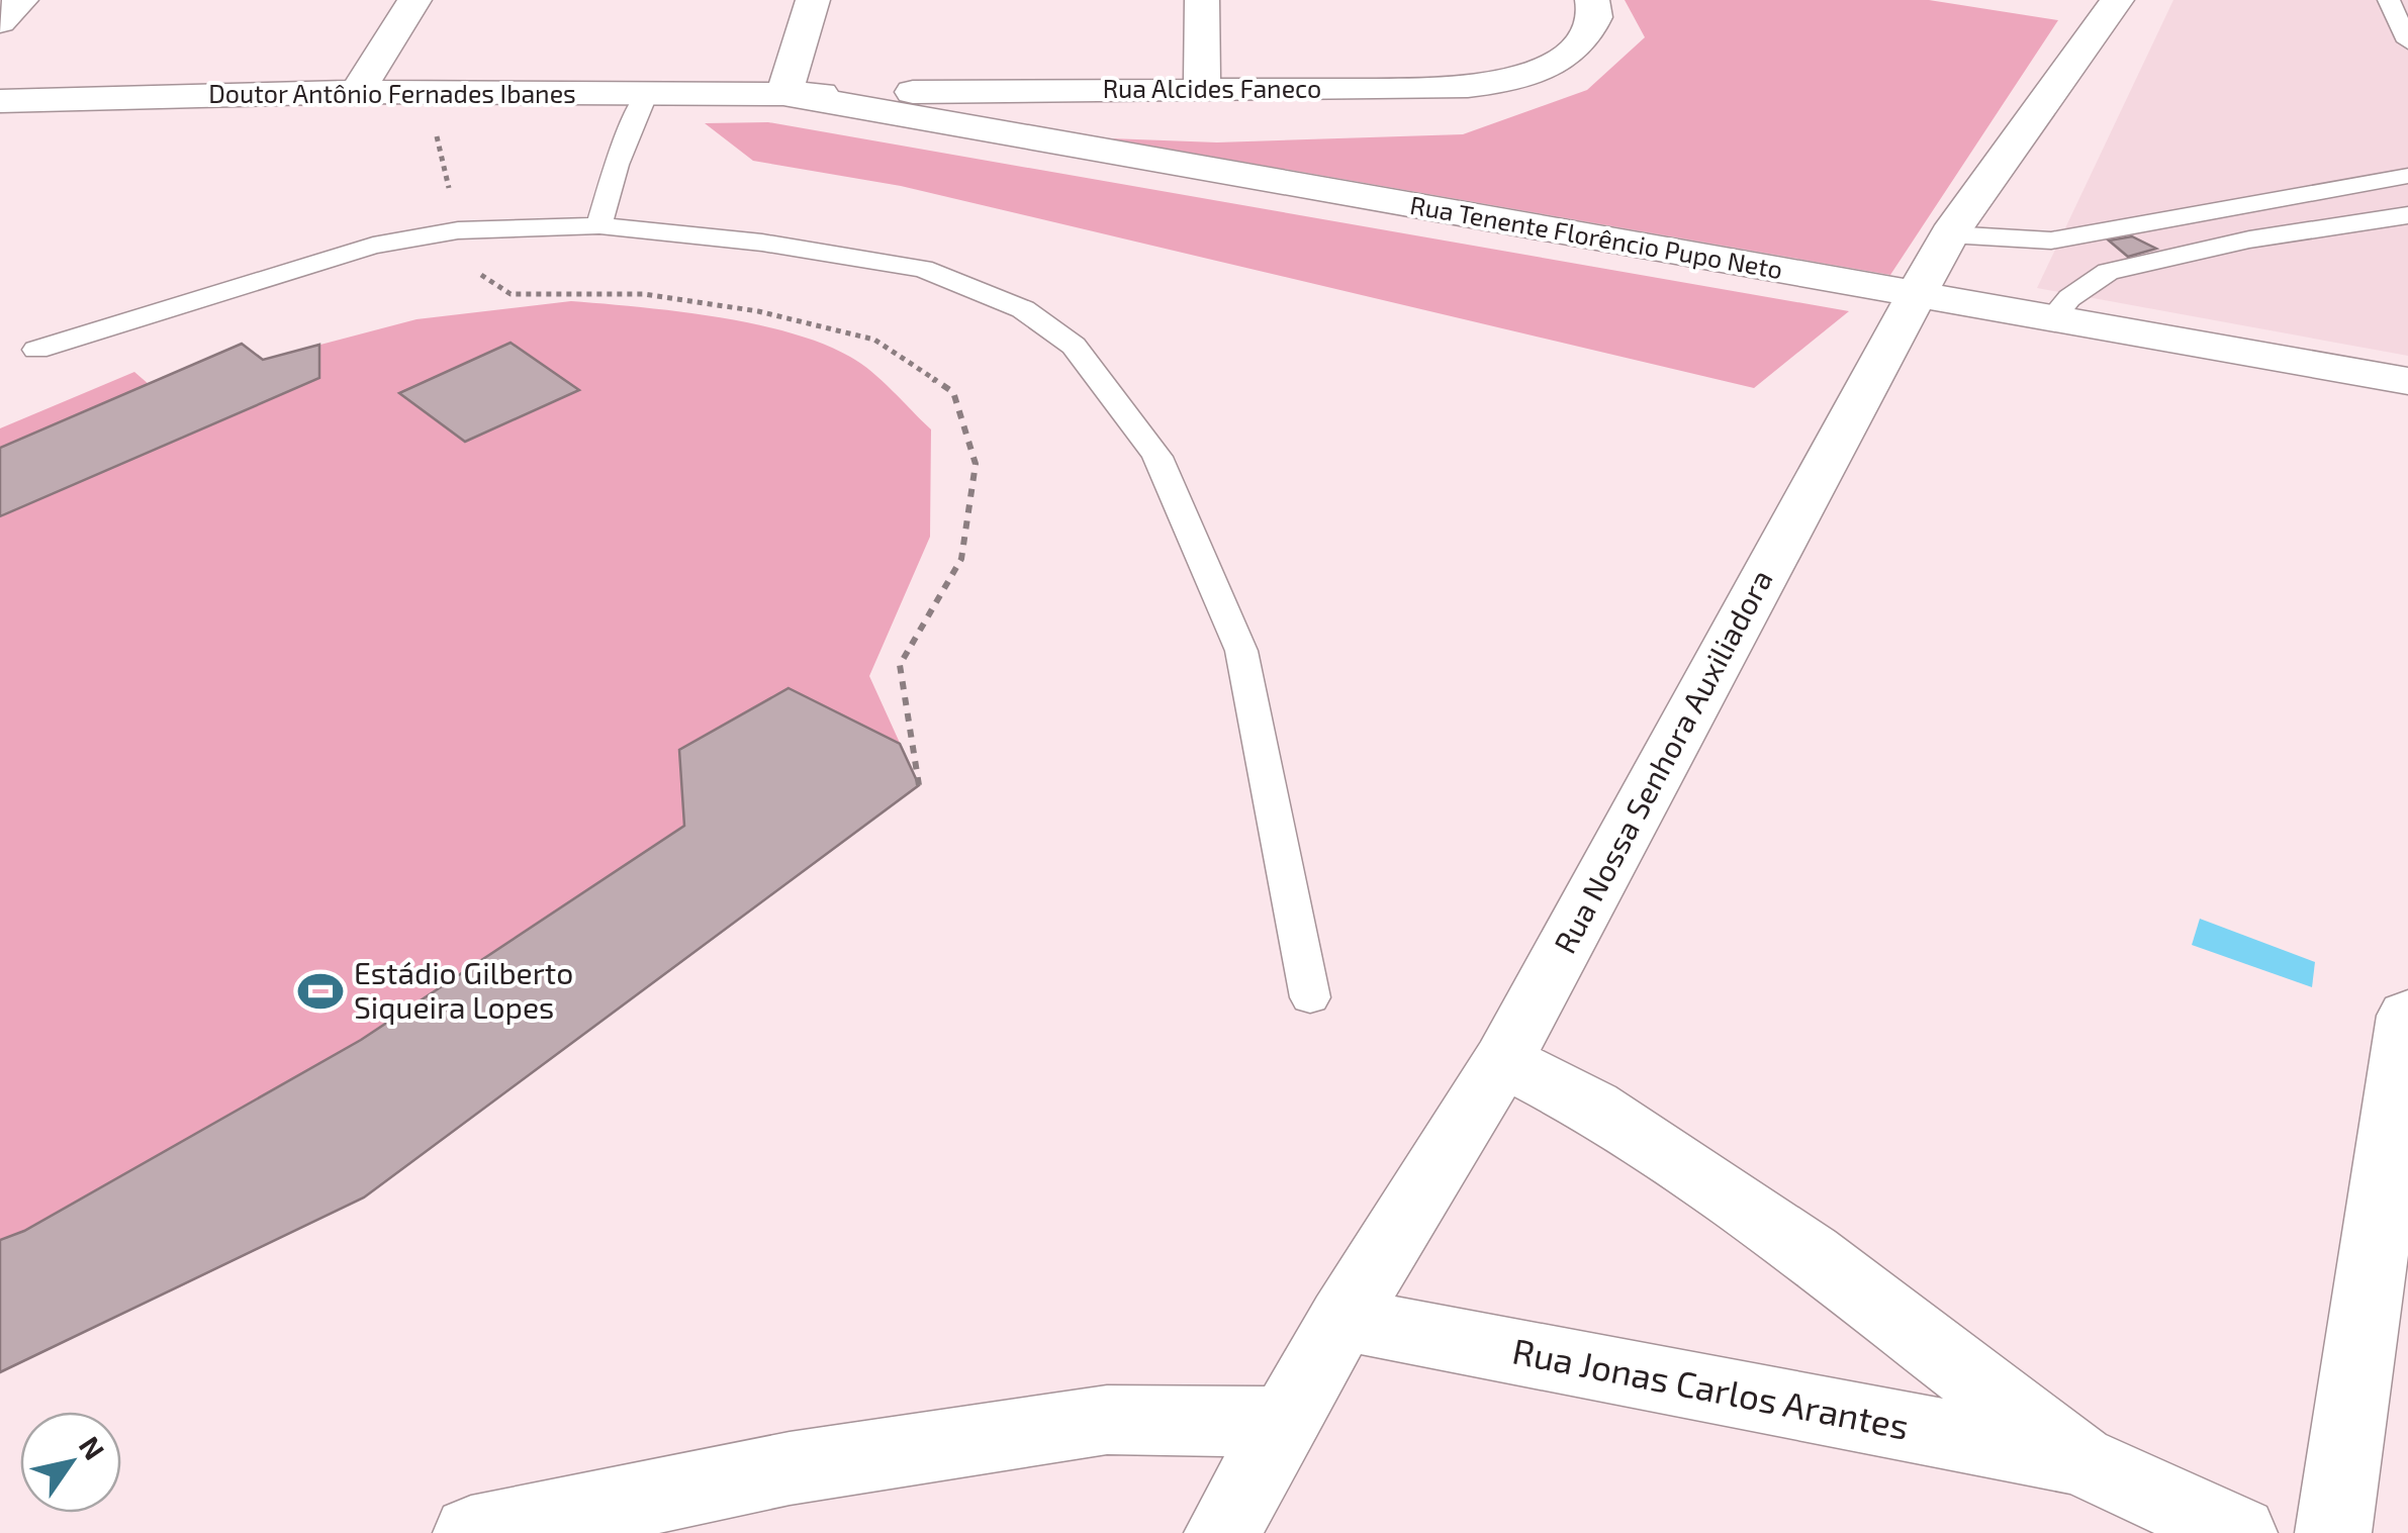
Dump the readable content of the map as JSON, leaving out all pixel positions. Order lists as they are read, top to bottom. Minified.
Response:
{"streets":{"street":["Rua Alcides Faneco","Doutor Antônio Fernades Ibanes","Rua Tenente Florêncio Pupo Neto","Rua Nossa Senhora Auxiliadora","Rua Jonas Carlos Arantes"]},"crossings":[["Rua Alcides Faneco","Doutor Antônio Fernades Ibanes"],["Rua Alcides Faneco","Rua Tenente Florêncio Pupo Neto"],["Doutor Antônio Fernades Ibanes","Rua Tenente Florêncio Pupo Neto"],["Rua Tenente Florêncio Pupo Neto","Rua Nossa Senhora Auxiliadora"],["Rua Nossa Senhora Auxiliadora","Rua Jonas Carlos Arantes"]],"places":{"sports":["Estádio Gilberto Siqueira Lopes"]},"north":"top right"}
